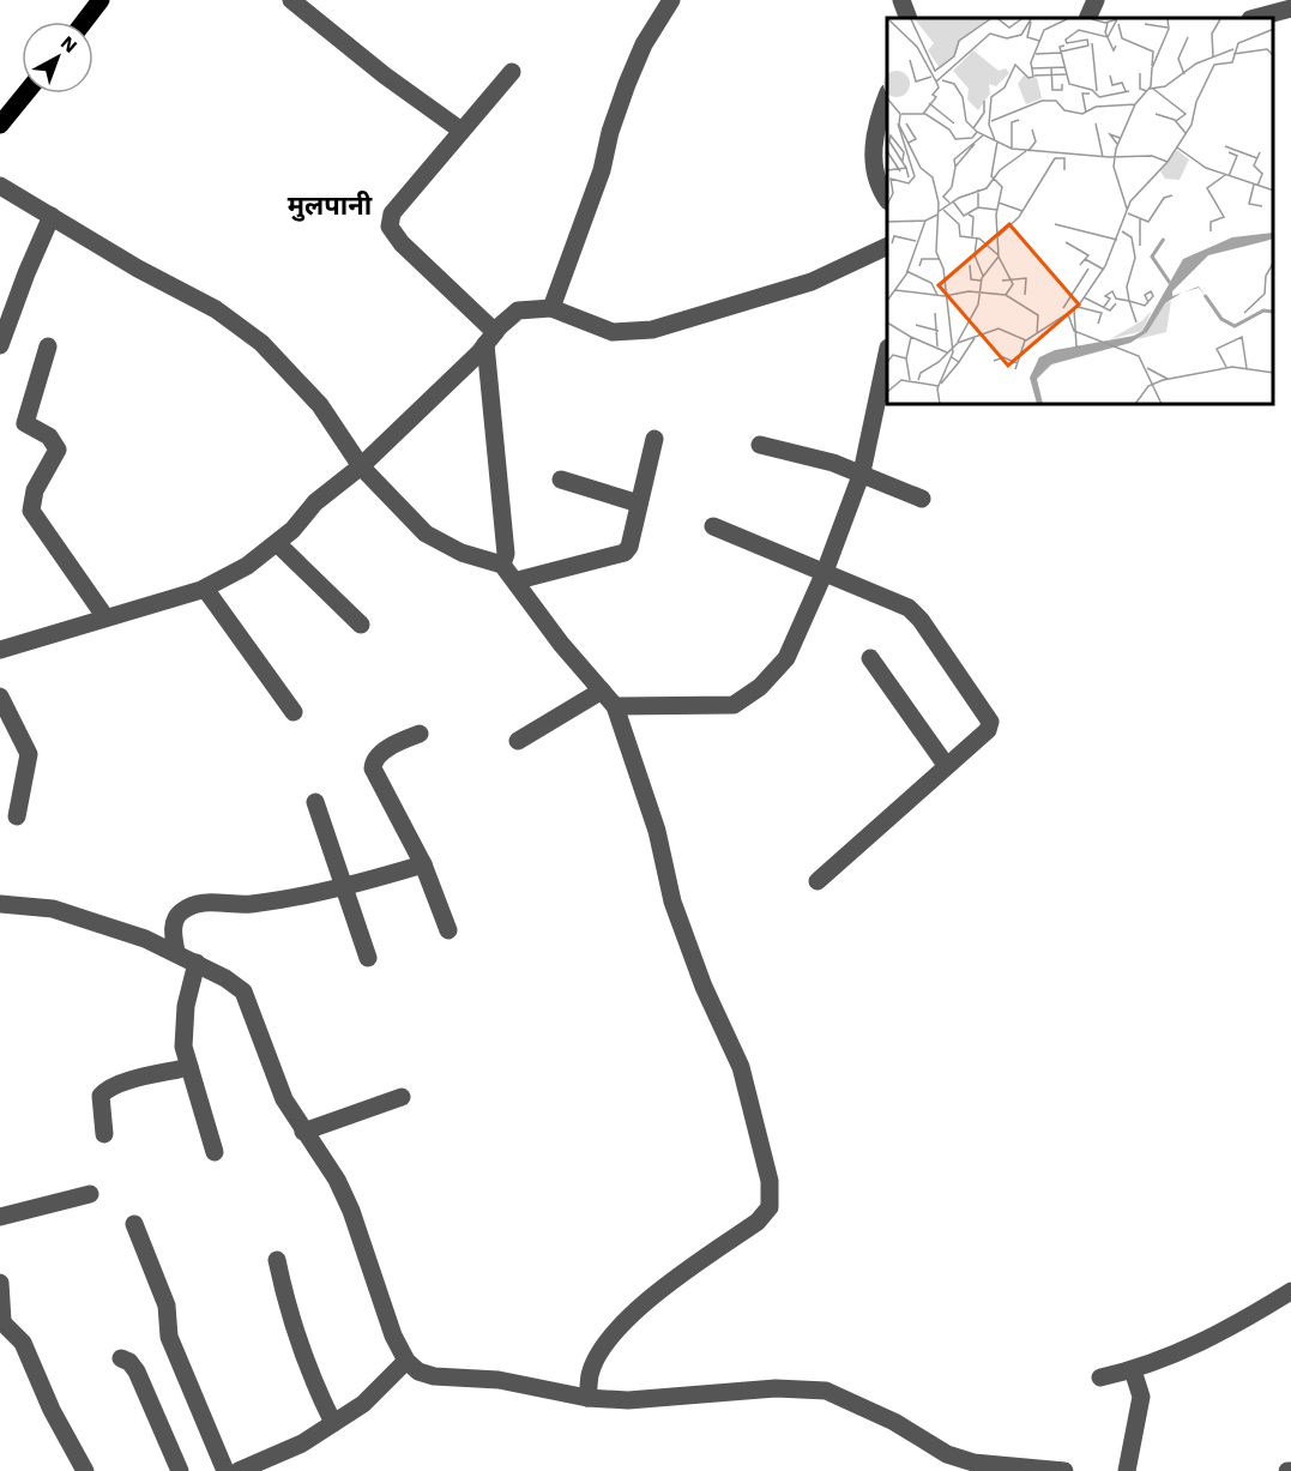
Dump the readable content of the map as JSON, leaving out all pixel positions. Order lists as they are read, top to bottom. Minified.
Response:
{"districts":["मुलपानी"],"north":"top right"}
